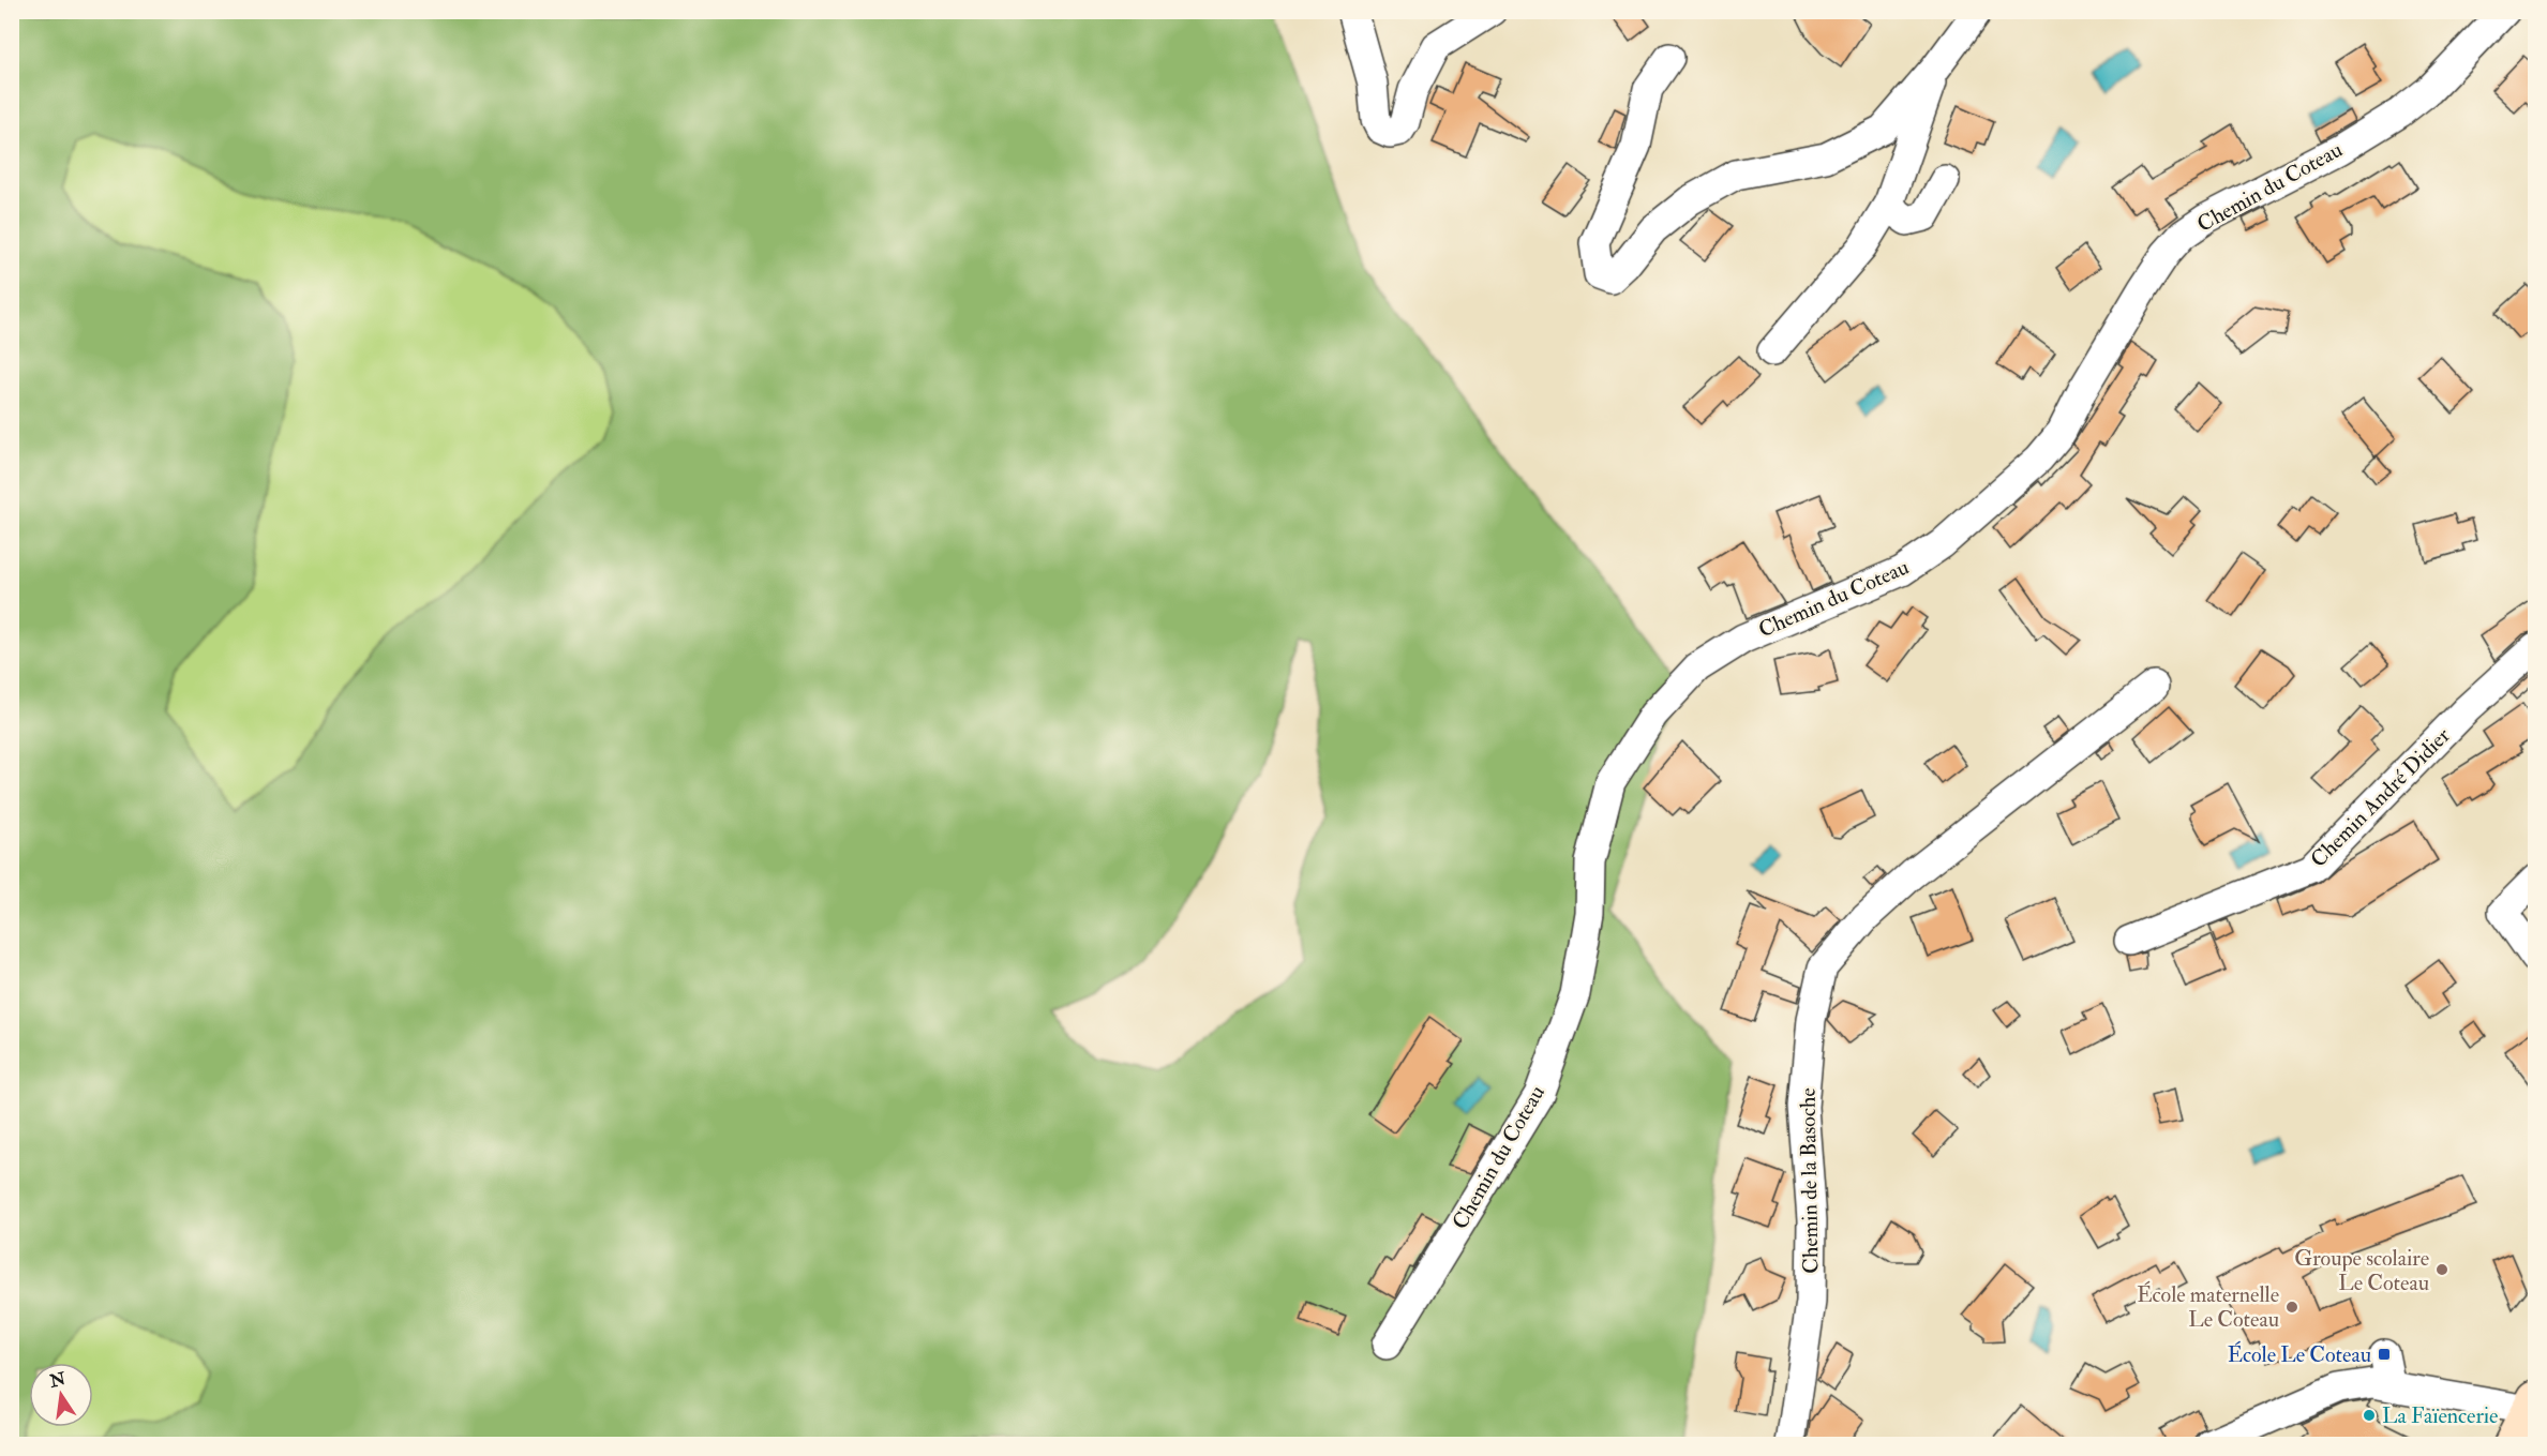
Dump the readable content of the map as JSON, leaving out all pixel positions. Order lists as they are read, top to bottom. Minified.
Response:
{"streets":{"street":["Chemin du Coteau","Chemin André Didier","Chemin de la Basoche"]},"places":{"other":["Groupe scolaire Le Coteau","École maternelle Le Coteau","La Faïencerie"],"transit":["École Le Coteau"]},"north":"top"}
